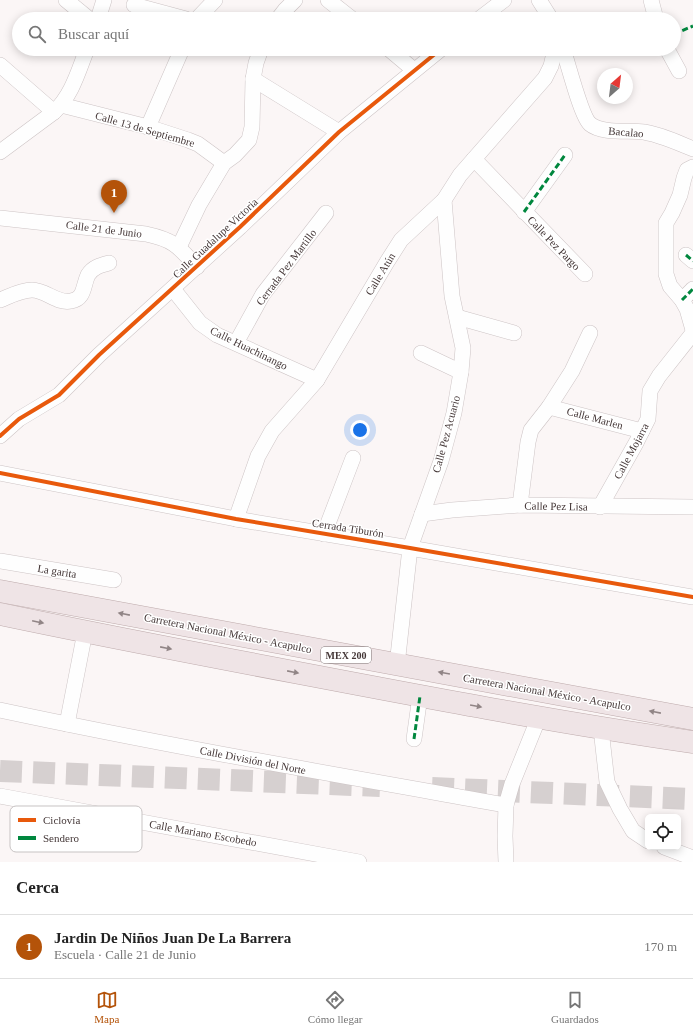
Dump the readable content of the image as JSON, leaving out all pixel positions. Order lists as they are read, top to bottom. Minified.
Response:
{"streets":{"main road":["Carretera Nacional México - Acapulco","MEX 200"],"street":["Calle 13 de Septiembre","Bacalao","Calle 21 de Junio","Calle Guadalupe Victoria","Calle Pez Pargo","Cerrada Pez Martillo","Calle Atún","Calle Huachinango","Calle Marlen","Calle Pez Acuario","Calle Mojarra","Calle Pez Lisa","Cerrada Tiburón","La garita","Calle División del Norte","Calle Mariano Escobedo"]},"crossings":[["Calle 21 de Junio","Calle Guadalupe Victoria"],["Calle Guadalupe Victoria","Calle Huachinango"],["Calle Pez Pargo","Calle Atún"],["Cerrada Pez Martillo","Calle Huachinango"],["Calle Atún","Calle Huachinango"],["Calle Atún","Calle Pez Acuario"],["Calle Atún","Cerrada Tiburón"],["Calle Marlen","Calle Mojarra"],["Calle Pez Acuario","Calle Pez Lisa"],["Calle Pez Acuario","Cerrada Tiburón"],["Calle Pez Acuario","Carretera Nacional México - Acapulco"],["Calle Mojarra","Calle Pez Lisa"]],"legend":["Ciclovía","Sendero"],"north":"top right","page":{"search":"Buscar aquí","pins":"1","heading":"Cerca","list":[{"mark":"1","name":"Jardin De Niños Juan De La Barrera","note":"Escuela · Calle 21 de Junio","value":"170 m"}],"nav":["Mapa","Cómo llegar","Guardados"]}}
